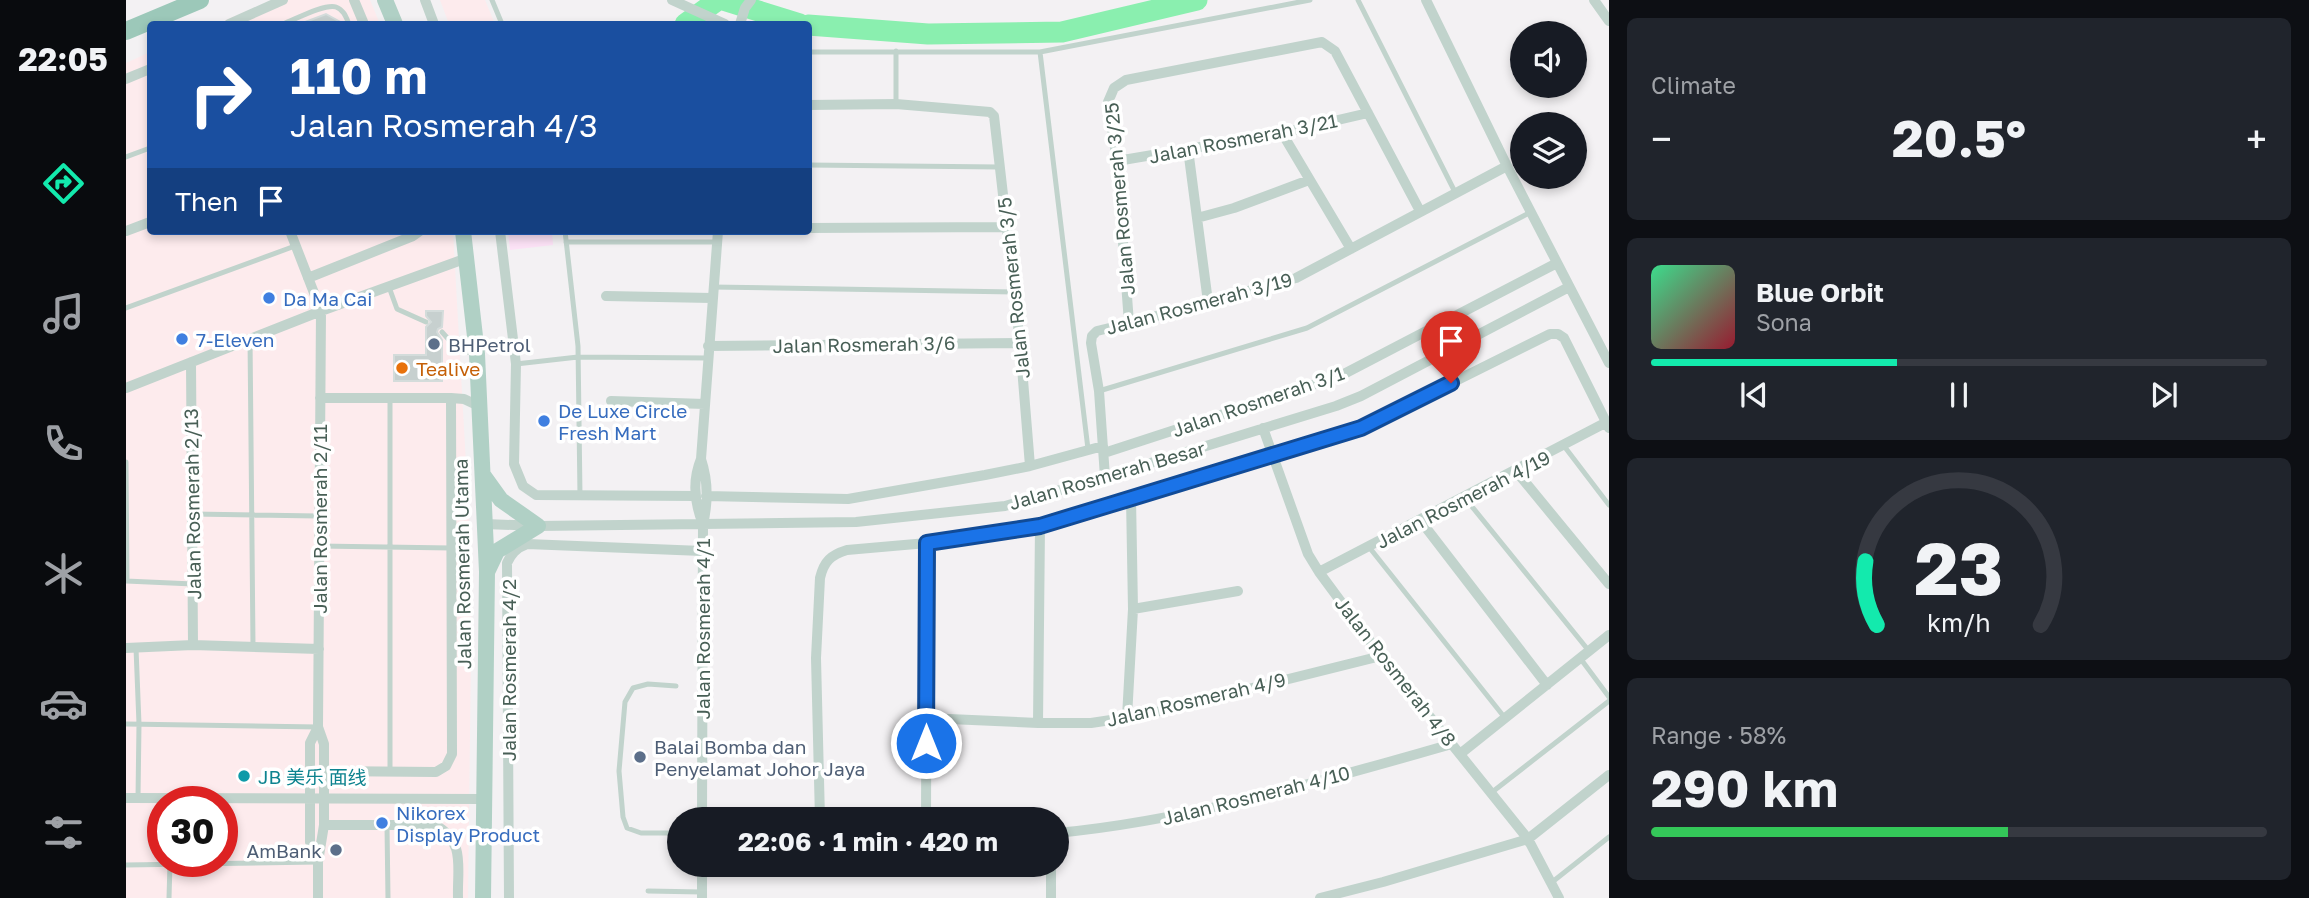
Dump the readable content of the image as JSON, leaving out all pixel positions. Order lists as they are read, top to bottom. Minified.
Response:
{"streets":{"main road":["Jalan Rosmerah Utama"],"street":["Jalan Rosmerah 3/21","Jalan Rosmerah 3/25","Jalan Rosmerah 3/5","Jalan Rosmerah 3/19","Jalan Rosmerah 3/6","Jalan Rosmerah 3/1","Jalan Rosmerah Besar","Jalan Rosmerah 4/19","Jalan Rosmerah 2/13","Jalan Rosmerah 2/11","Jalan Rosmerah 4/1","Jalan Rosmerah 4/2","Jalan Rosmerah 4/8","Jalan Rosmerah 4/9","Jalan Rosmerah 4/10"]},"crossings":[["Jalan Rosmerah 3/21","Jalan Rosmerah 3/25"],["Jalan Rosmerah 3/25","Jalan Rosmerah 3/19"],["Jalan Rosmerah 3/5","Jalan Rosmerah 3/6"],["Jalan Rosmerah 3/5","Jalan Rosmerah 3/1"],["Jalan Rosmerah 3/19","Jalan Rosmerah 3/1"],["Jalan Rosmerah 3/19","Jalan Rosmerah Besar"],["Jalan Rosmerah 3/1","Jalan Rosmerah 4/1"],["Jalan Rosmerah Besar","Jalan Rosmerah Utama"],["Jalan Rosmerah Besar","Jalan Rosmerah 4/1"],["Jalan Rosmerah Besar","Jalan Rosmerah 4/8"],["Jalan Rosmerah 4/19","Jalan Rosmerah 4/8"],["Jalan Rosmerah 4/1","Jalan Rosmerah 4/2"],["Jalan Rosmerah 4/8","Jalan Rosmerah 4/9"],["Jalan Rosmerah 4/8","Jalan Rosmerah 4/10"]],"places":["Da Ma Cai","7-Eleven","BHPetrol","Tealive","De Luxe Circle Fresh Mart","Balai Bomba dan Penyelamat Johor Jaya","JB 美乐 面线","Nikorex Display Product","AmBank"],"page":{"tabs":"22:05","tile":["Climate",["Range · 58%","290 km"]],"turn":["110 m","Jalan Rosmerah 4/3"],"heat":["−","20.5°","+"],"then":"Then","song":["Blue Orbit","Sona"],"limit":"30","trip":"22:06 · 1 min · 420 m","gauge":["23","km/h"]}}
